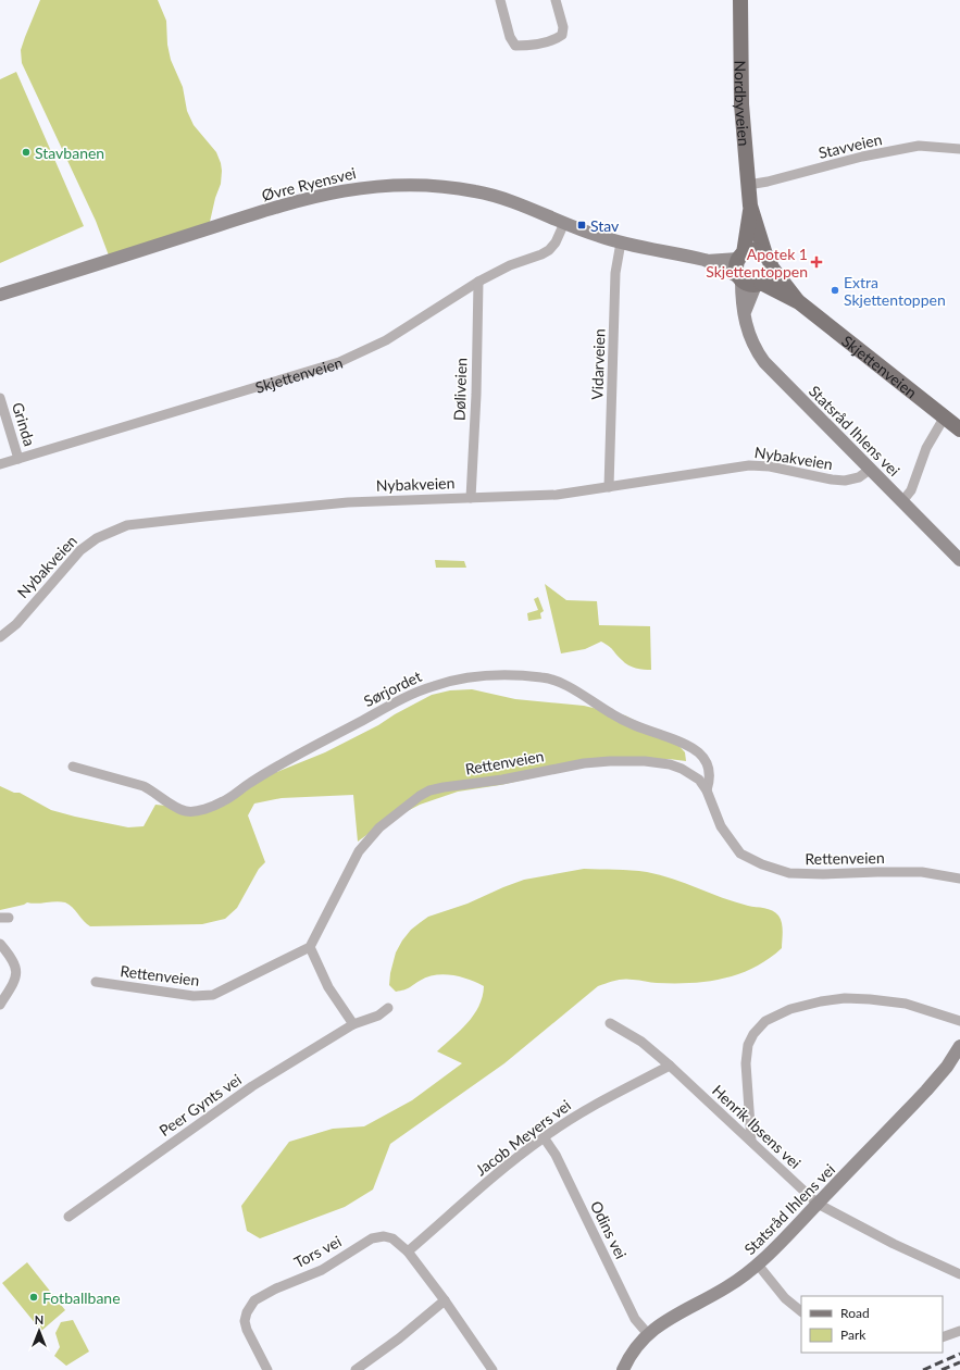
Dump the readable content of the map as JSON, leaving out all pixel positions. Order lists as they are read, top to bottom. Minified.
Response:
{"streets":{"main road":["Nordbyveien","Skjettenveien"],"street":["Stavveien","Øvre Ryensvei","Vidarveien","Døliveien","Grinda","Statsråd Ihlens vei","Nybakveien","Sørjordet","Rettenveien","Peer Gynts vei","Henrik Ibsens vei","Jacob Meyers vei","Odins vei","Tors vei"]},"crossings":[["Nordbyveien","Stavveien"],["Nordbyveien","Øvre Ryensvei"],["Nordbyveien","Skjettenveien"],["Nordbyveien","Statsråd Ihlens vei"],["Øvre Ryensvei","Vidarveien"],["Øvre Ryensvei","Skjettenveien"],["Øvre Ryensvei","Statsråd Ihlens vei"],["Vidarveien","Nybakveien"],["Skjettenveien","Døliveien"],["Skjettenveien","Grinda"],["Skjettenveien","Statsråd Ihlens vei"],["Døliveien","Nybakveien"],["Statsråd Ihlens vei","Nybakveien"],["Statsråd Ihlens vei","Henrik Ibsens vei"],["Statsråd Ihlens vei","Odins vei"],["Sørjordet","Rettenveien"],["Henrik Ibsens vei","Jacob Meyers vei"],["Jacob Meyers vei","Odins vei"],["Jacob Meyers vei","Tors vei"]],"places":{"other":["Stavbanen","Extra Skjettentoppen","Fotballbane"],"transit":["Stav"],"health":["Apotek 1 Skjettentoppen"]},"legend":["Road","Park"],"north":"top"}
